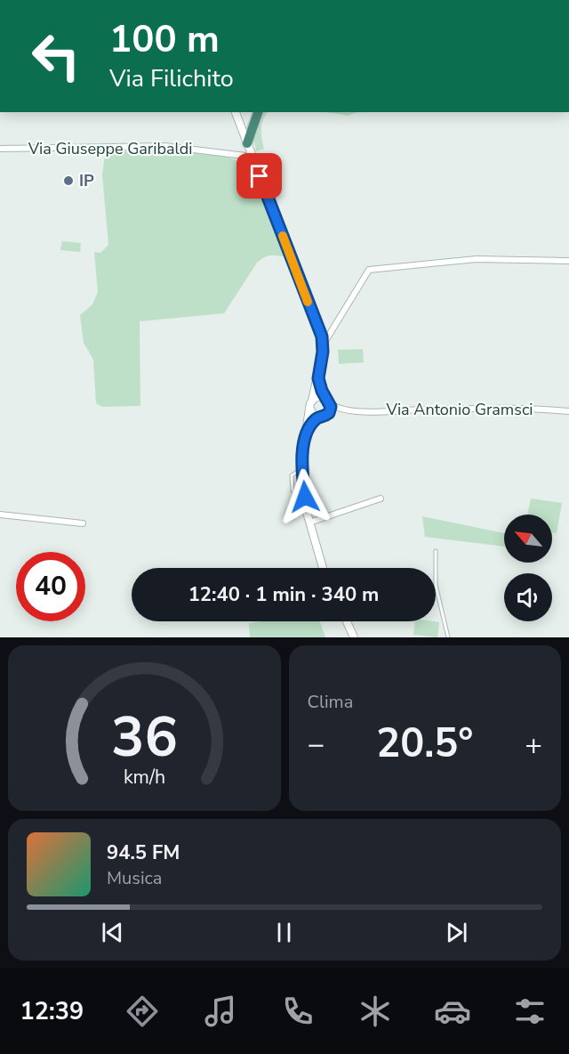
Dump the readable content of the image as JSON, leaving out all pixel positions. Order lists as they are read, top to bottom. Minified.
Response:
{"streets":{"street":["Via Giuseppe Garibaldi","Via Antonio Gramsci"]},"places":["IP"],"north":"top left","page":{"turn":["100 m","Via Filichito"],"limit":"40","trip":"12:40 · 1 min · 340 m","tile":"Clima","heat":["−","20.5°","+"],"song":["94.5 FM","Musica"],"tabs":"12:39","gauge":["36","km/h"]}}
